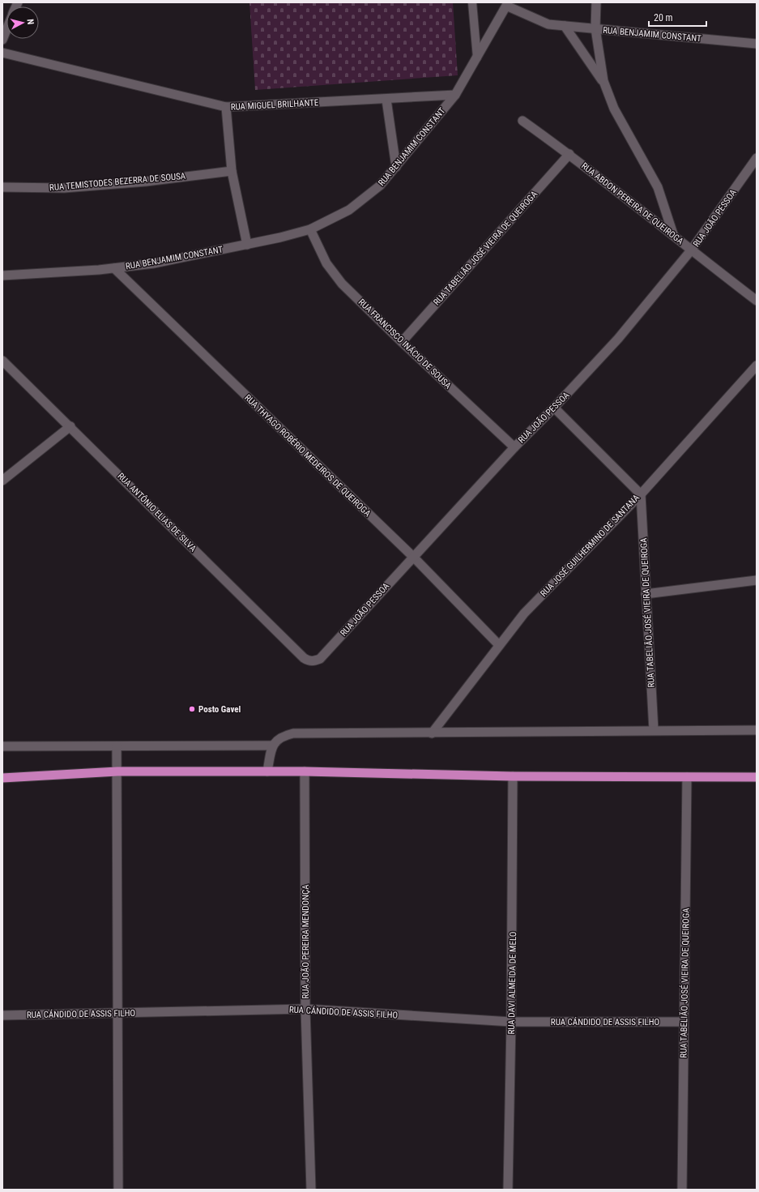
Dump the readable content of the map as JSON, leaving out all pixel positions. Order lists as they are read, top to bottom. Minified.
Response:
{"streets":{"street":["RUA BENJAMIM CONSTANT","RUA MIGUEL BRILHANTE","RUA TEMISTODES BEZERRA DE SOUSA","RUA ABDON PEREIRA DE QUEIROGA","RUA JOÃO PESSOA","RUA TABELIÃO JOSÉ VIEIRA DE QUEIROGA","RUA FRANCISCO INÁCIO DE SOUSA","RUA THYAGO ROBÉRIO MEDEIROS DE QUEIROGA","RUA ANTÔNIO ELIAS DE SILVA","RUA JOSÉ GUILHERMINO DE SANTANA","RUA JOÃO PEREIRA MENDONÇA","RUA DAVI ALMEIDA DE MELO","RUA CÁNDIDO DE ASSIS FILHO"]},"crossings":[["RUA BENJAMIM CONSTANT","RUA MIGUEL BRILHANTE"],["RUA BENJAMIM CONSTANT","RUA FRANCISCO INÁCIO DE SOUSA"],["RUA BENJAMIM CONSTANT","RUA THYAGO ROBÉRIO MEDEIROS DE QUEIROGA"],["RUA ABDON PEREIRA DE QUEIROGA","RUA JOÃO PESSOA"],["RUA ABDON PEREIRA DE QUEIROGA","RUA TABELIÃO JOSÉ VIEIRA DE QUEIROGA"],["RUA JOÃO PESSOA","RUA FRANCISCO INÁCIO DE SOUSA"],["RUA JOÃO PESSOA","RUA THYAGO ROBÉRIO MEDEIROS DE QUEIROGA"],["RUA JOÃO PESSOA","RUA ANTÔNIO ELIAS DE SILVA"],["RUA TABELIÃO JOSÉ VIEIRA DE QUEIROGA","RUA FRANCISCO INÁCIO DE SOUSA"],["RUA TABELIÃO JOSÉ VIEIRA DE QUEIROGA","RUA JOSÉ GUILHERMINO DE SANTANA"],["RUA TABELIÃO JOSÉ VIEIRA DE QUEIROGA","RUA CÁNDIDO DE ASSIS FILHO"],["RUA THYAGO ROBÉRIO MEDEIROS DE QUEIROGA","RUA JOSÉ GUILHERMINO DE SANTANA"],["RUA JOÃO PEREIRA MENDONÇA","RUA CÁNDIDO DE ASSIS FILHO"],["RUA DAVI ALMEIDA DE MELO","RUA CÁNDIDO DE ASSIS FILHO"]],"places":["Posto Gavel"],"scale_bar":"20 m","north":"right"}
